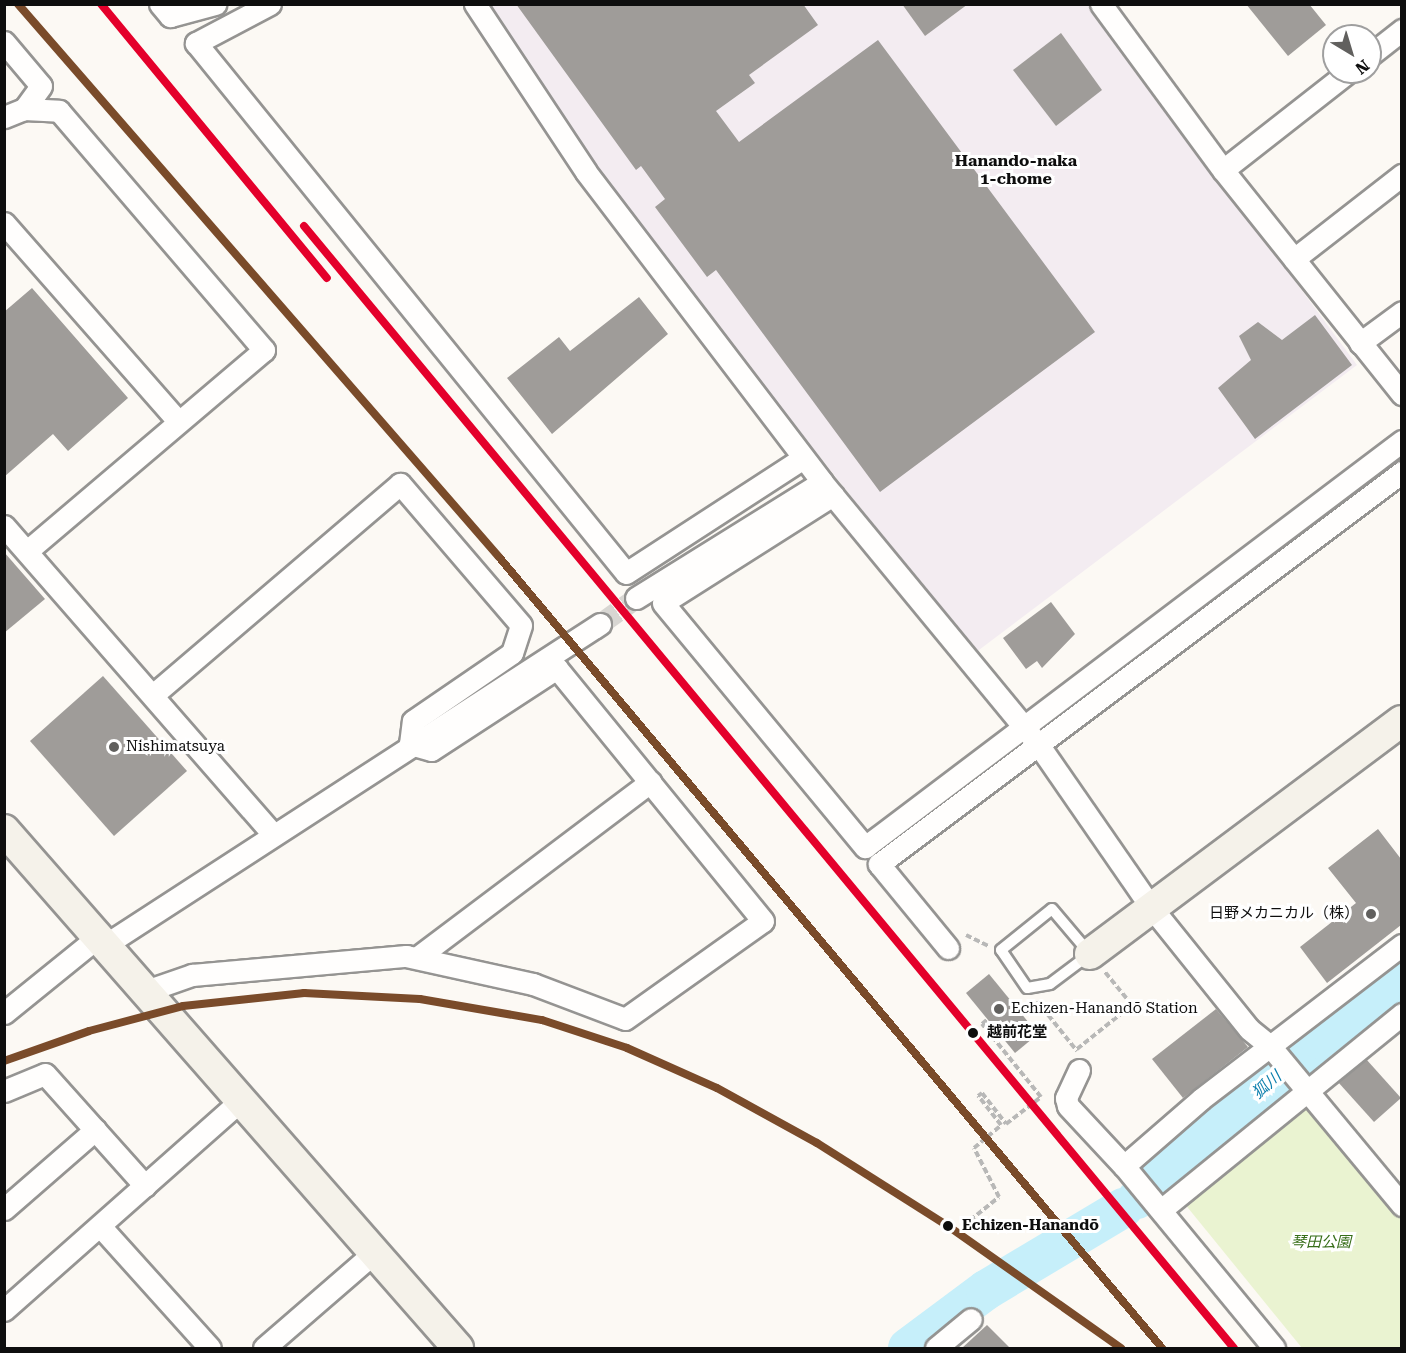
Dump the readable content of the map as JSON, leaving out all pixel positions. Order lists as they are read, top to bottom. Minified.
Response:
{"districts":["Hanando-naka 1-chome"],"water":["狐川"],"parks":["琴田公園"],"places":["Nishimatsuya","日野メカニカル（株）","Echizen-Hanandō Station","越前花堂","Echizen-Hanandō"],"north":"bottom right"}
